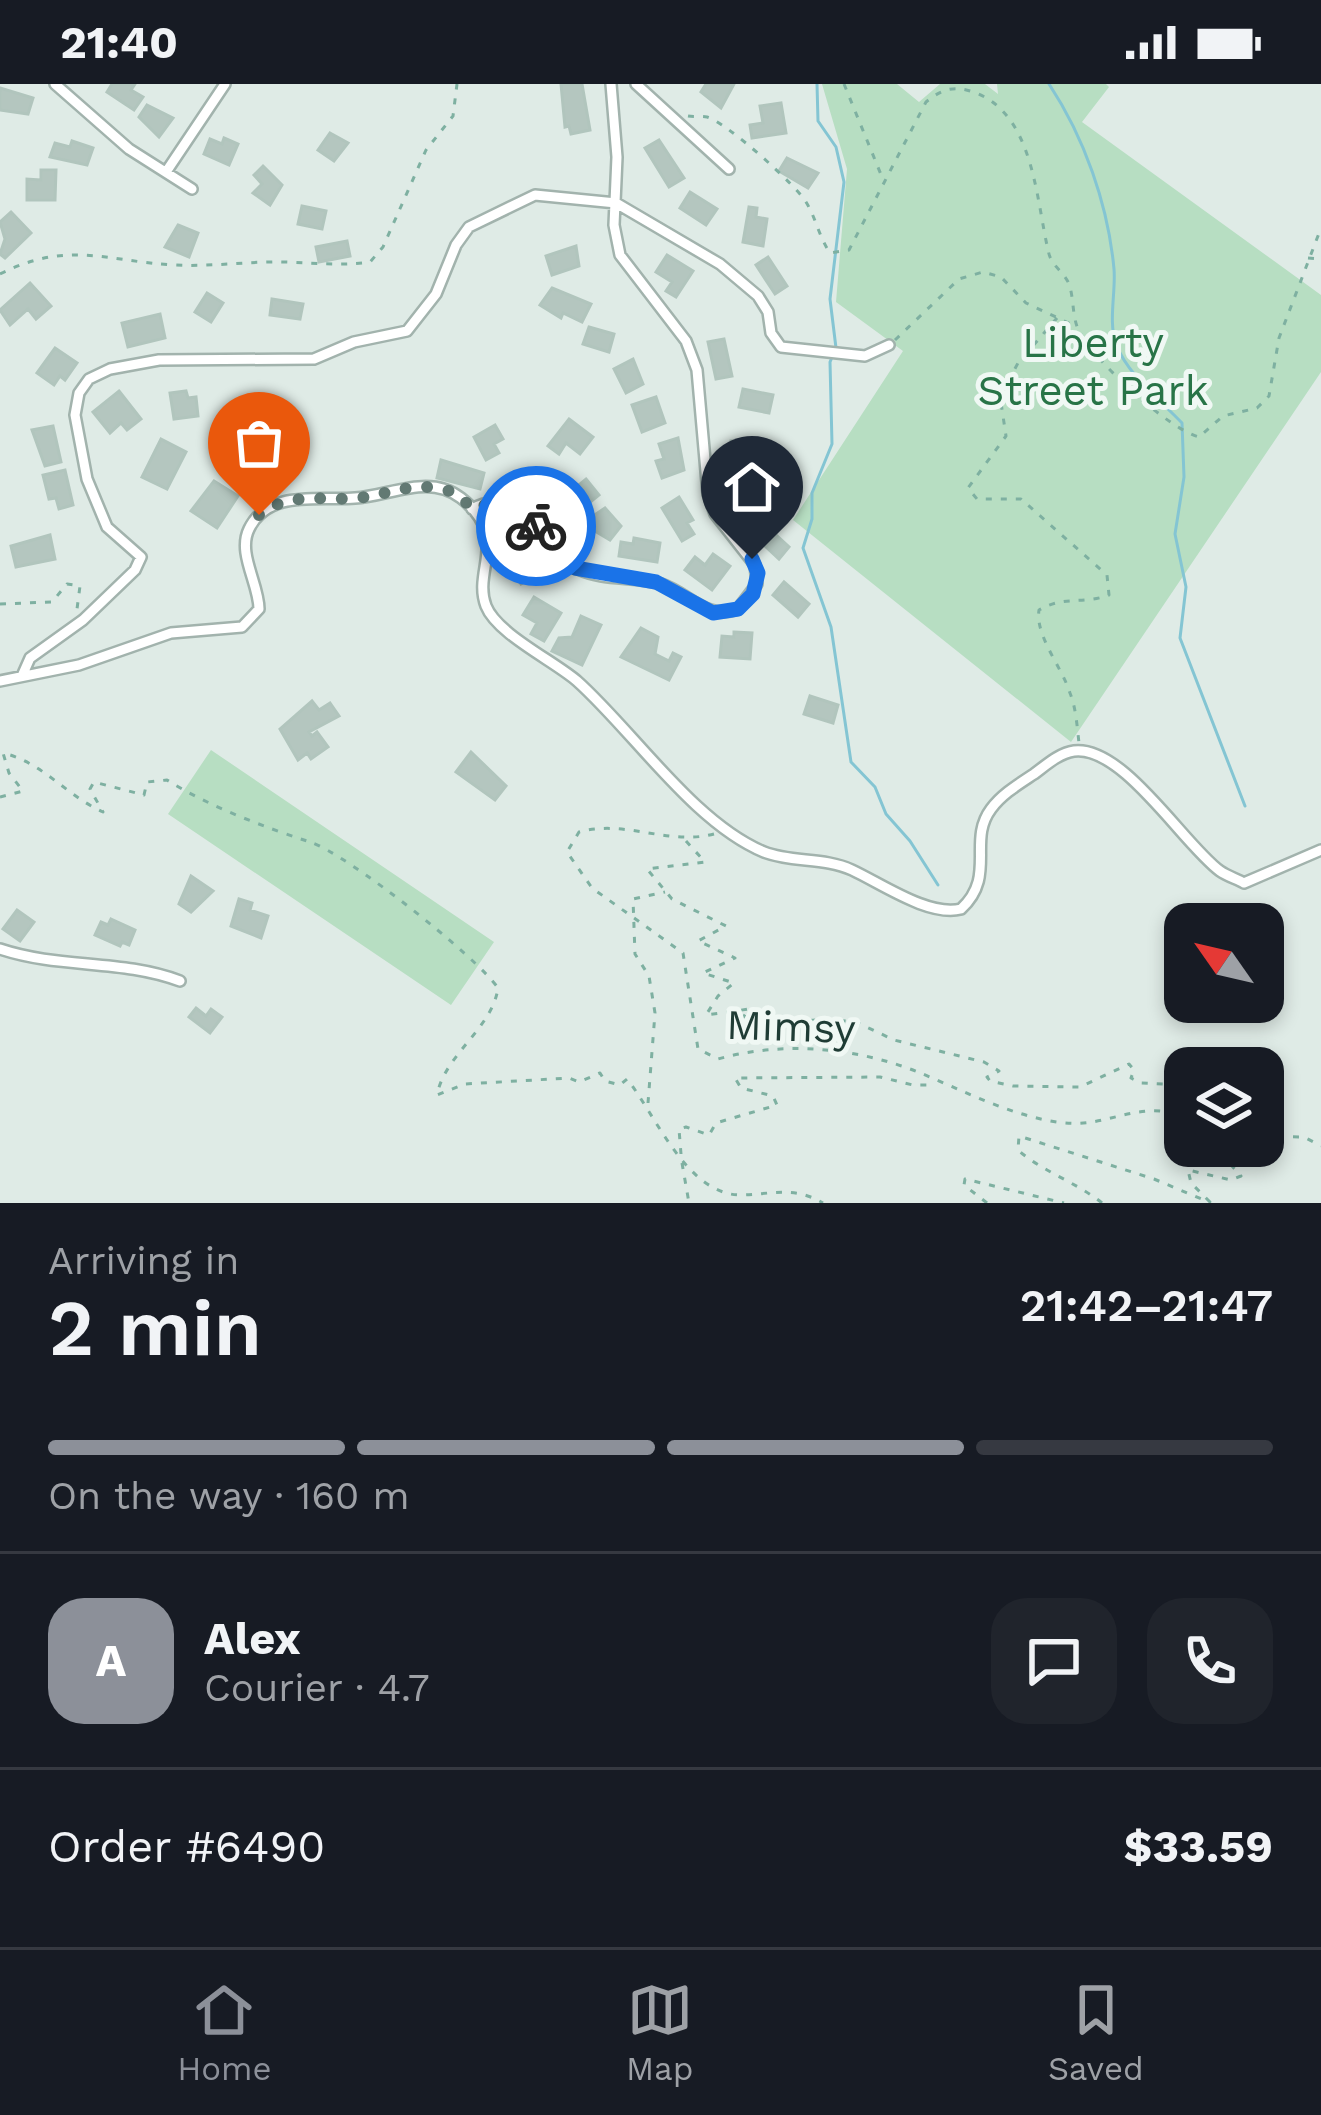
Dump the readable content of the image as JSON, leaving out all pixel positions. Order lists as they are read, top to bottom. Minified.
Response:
{"streets":{"path":["Mimsy"]},"parks":["Liberty Street Park"],"north":"top left","page":{"status":"21:40","heading":["2 min","Arriving in","21:42–21:47"],"panel":["Alex","Courier · 4.7","Order #6490","$33.59"],"bar":"On the way · 160 m","round":"A","tabs":["Home","Map","Saved"]}}
